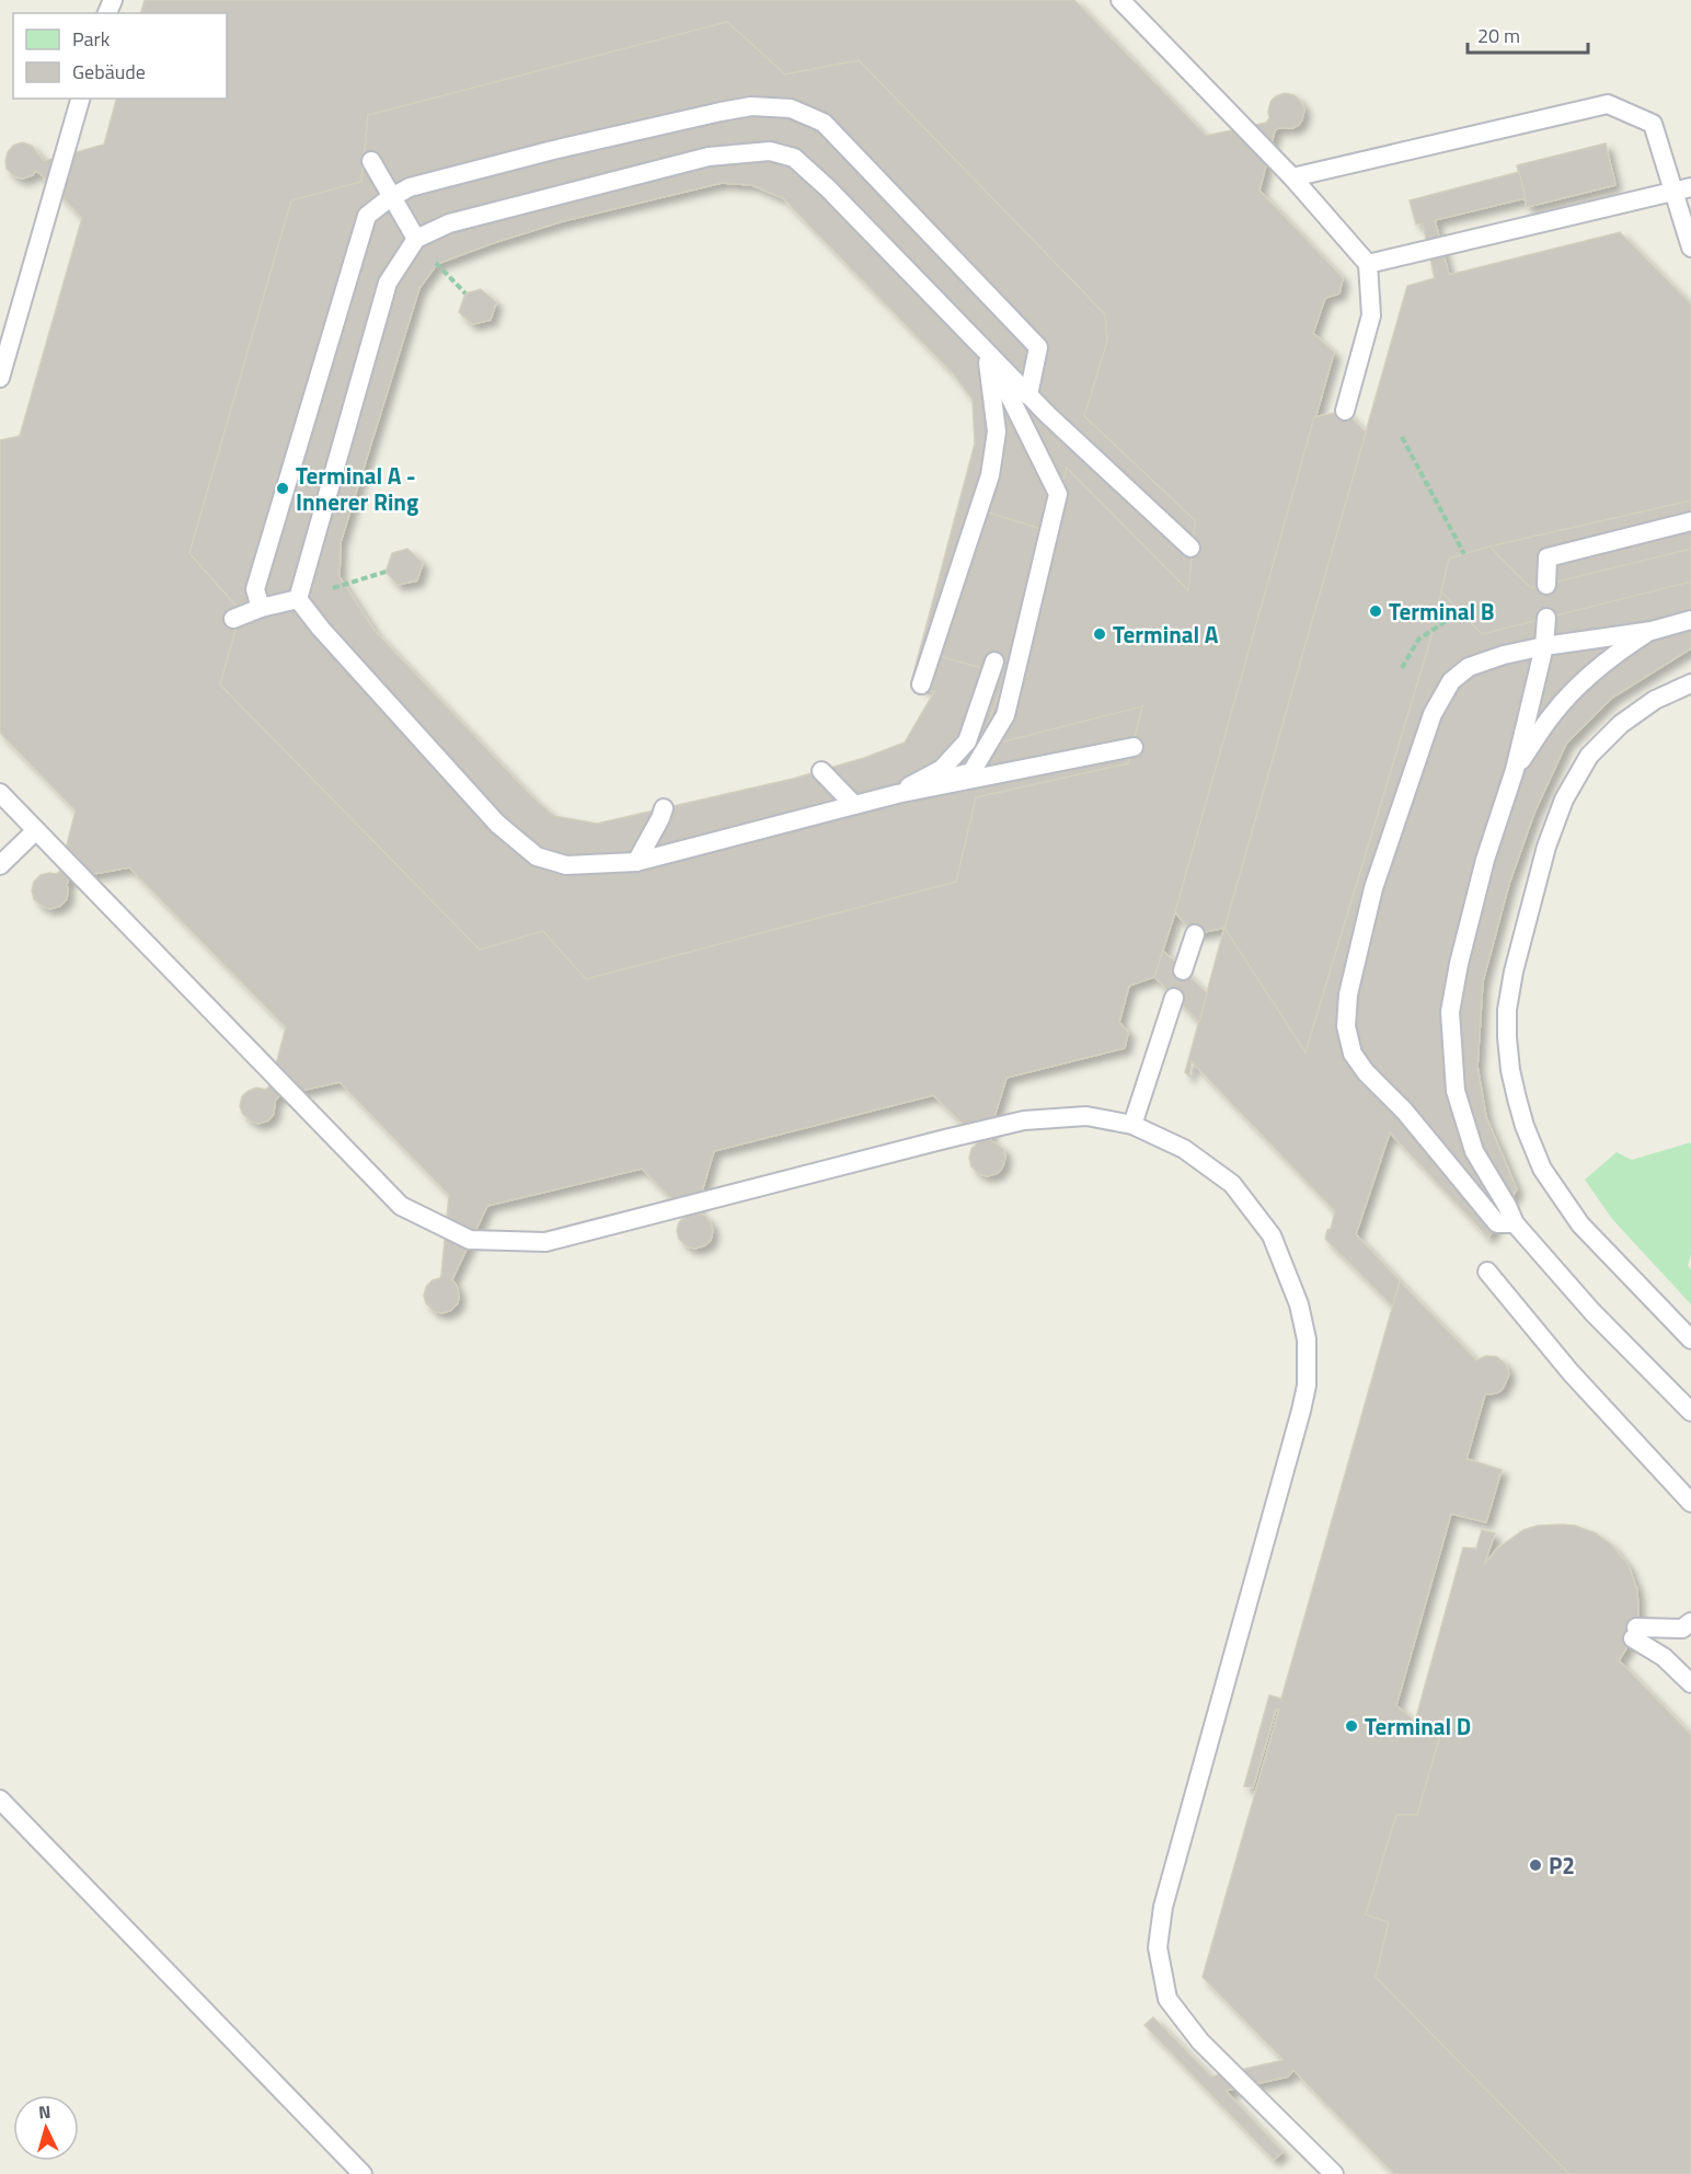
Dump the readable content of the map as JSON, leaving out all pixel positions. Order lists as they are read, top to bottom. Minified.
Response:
{"places":["Terminal A - Innerer Ring","Terminal B","Terminal A","Terminal D","P2"],"legend":["Park","Gebäude"],"scale_bar":"20 m","north":"top"}
